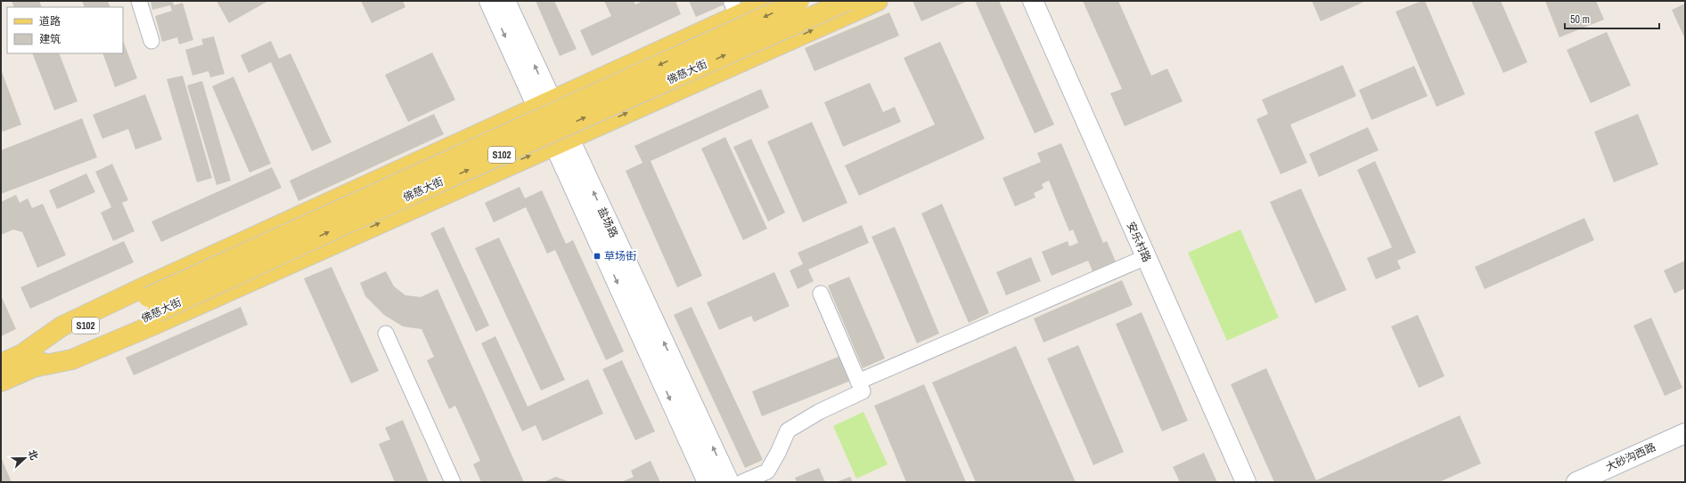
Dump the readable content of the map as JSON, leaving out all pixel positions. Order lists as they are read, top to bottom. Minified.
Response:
{"streets":{"main road":["佛慈大街","S102","盐场路","安乐村路","大砂沟西路"]},"places":{"transit":["草场街"]},"legend":["道路","建筑"],"scale_bar":"50 m","north":"right"}
